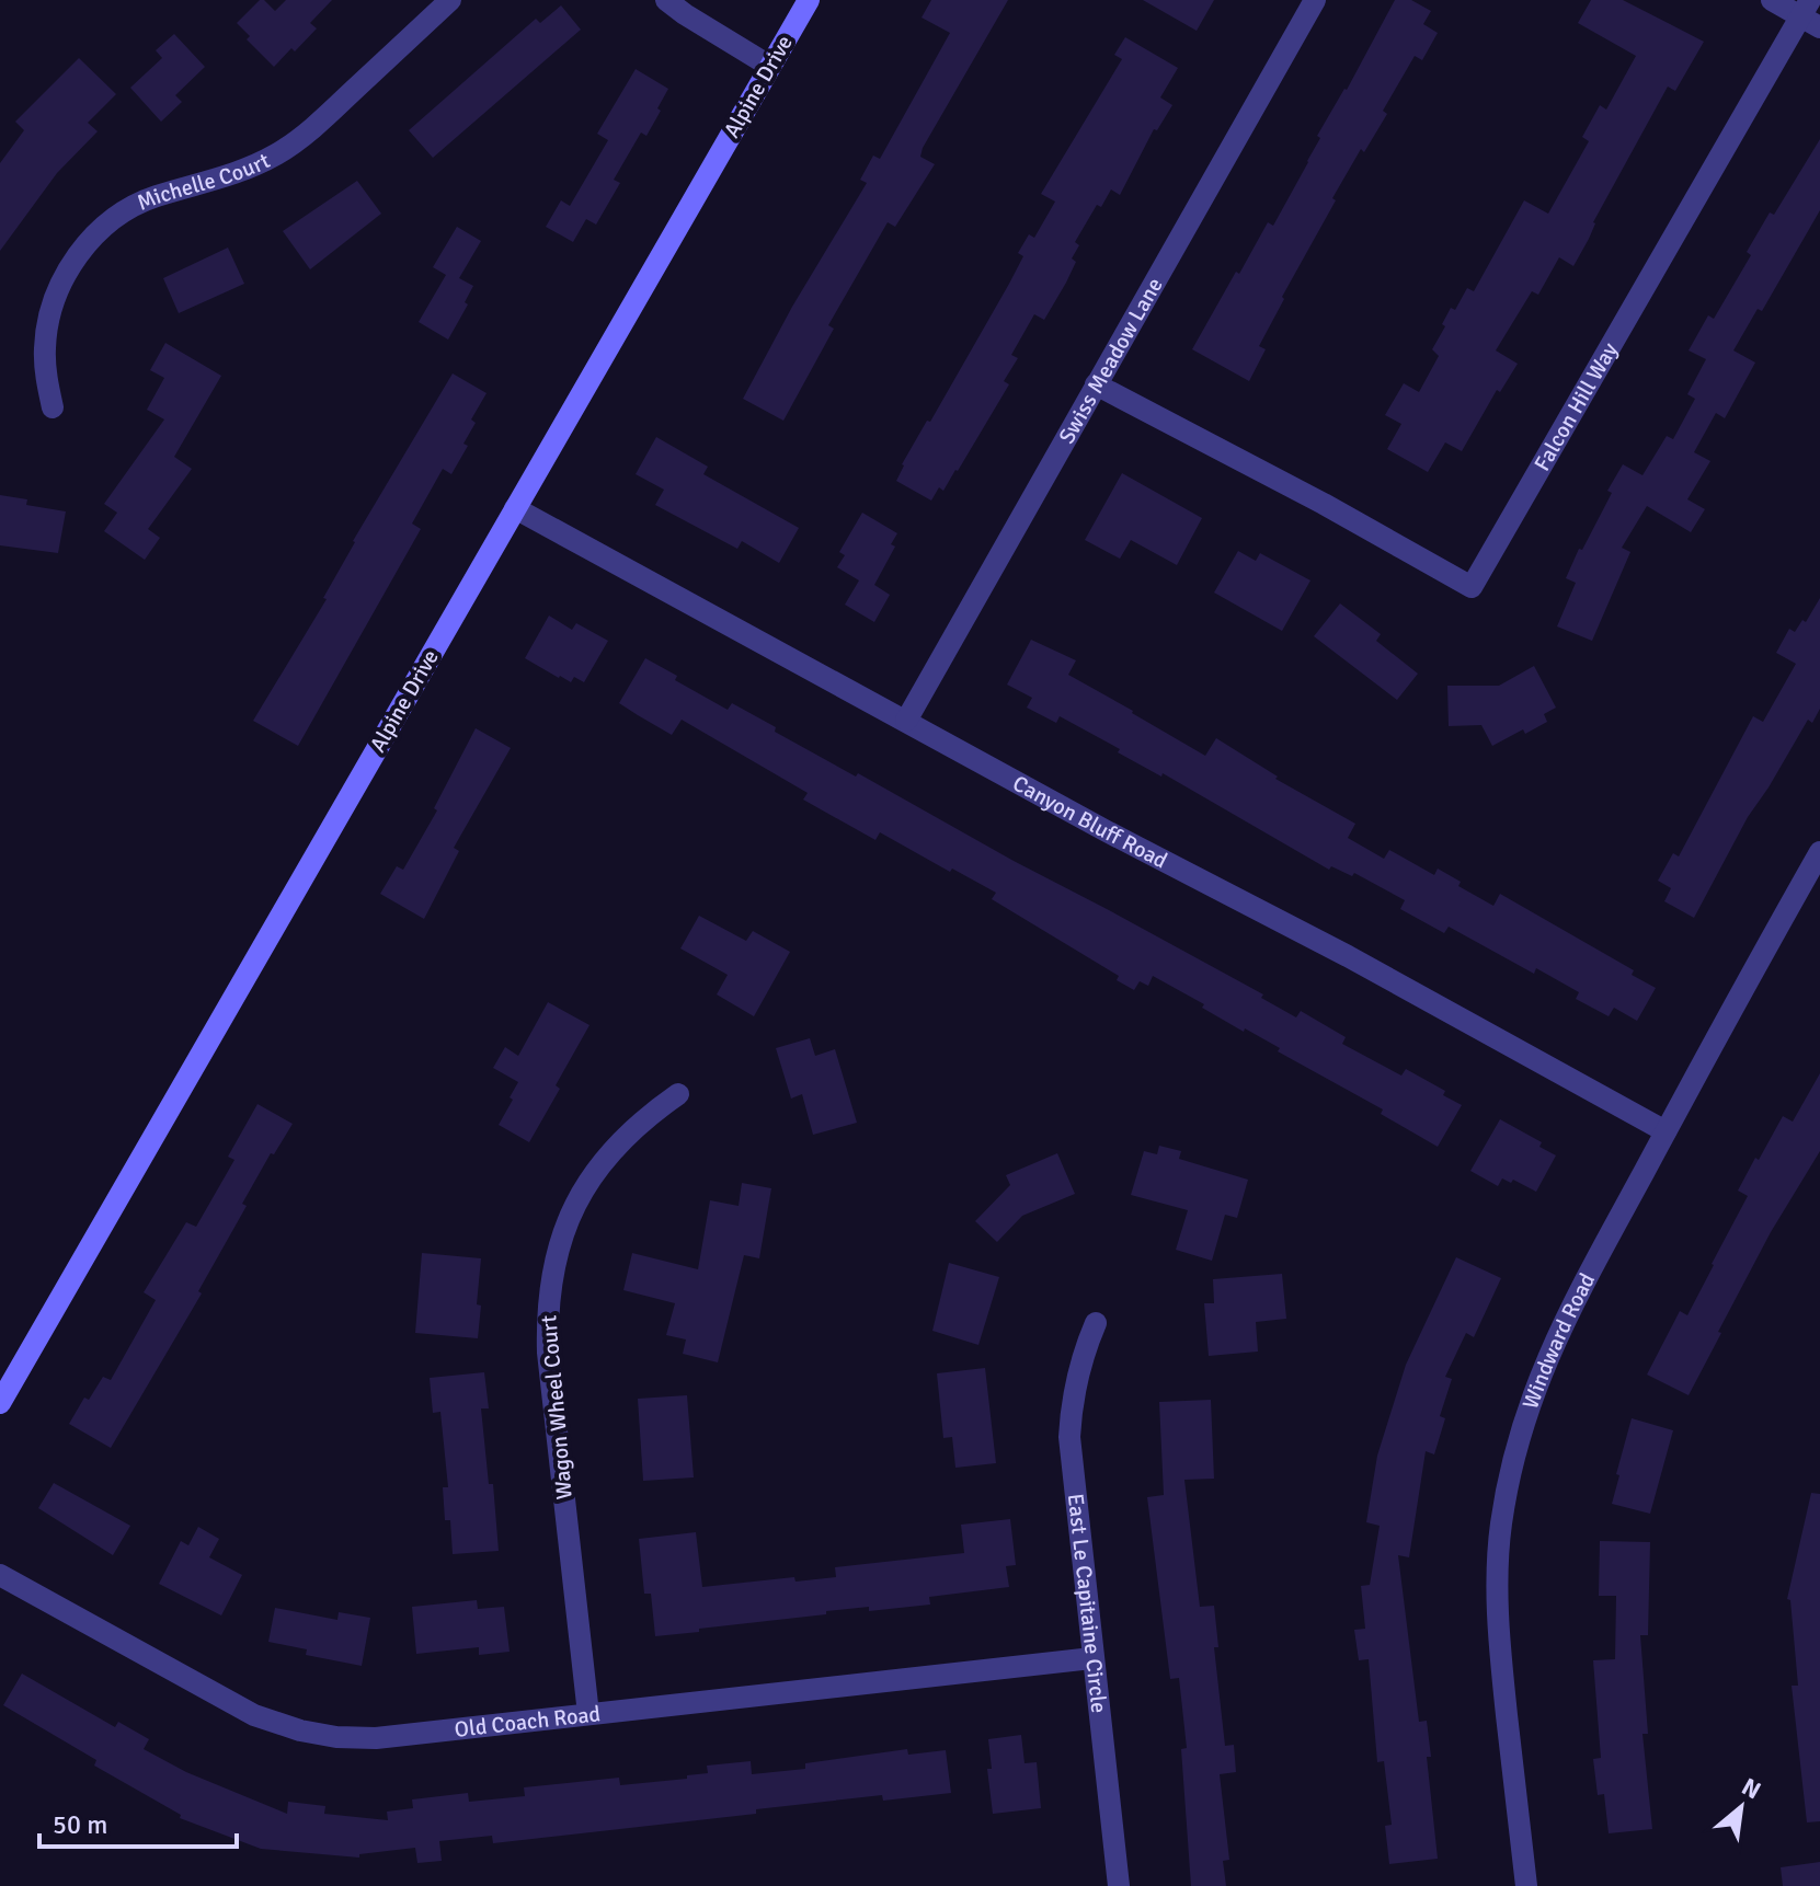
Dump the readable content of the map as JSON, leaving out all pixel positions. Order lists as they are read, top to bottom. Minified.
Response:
{"streets":{"street":["Alpine Drive","Michelle Court","Swiss Meadow Lane","Falcon Hill Way","Canyon Bluff Road","Windward Road","Wagon Wheel Court","East Le Capitaine Circle","Old Coach Road"]},"crossings":[["Alpine Drive","Canyon Bluff Road"],["Swiss Meadow Lane","Falcon Hill Way"],["Swiss Meadow Lane","Canyon Bluff Road"],["Canyon Bluff Road","Windward Road"],["Wagon Wheel Court","Old Coach Road"],["East Le Capitaine Circle","Old Coach Road"]],"scale_bar":"50 m","north":"top right"}
